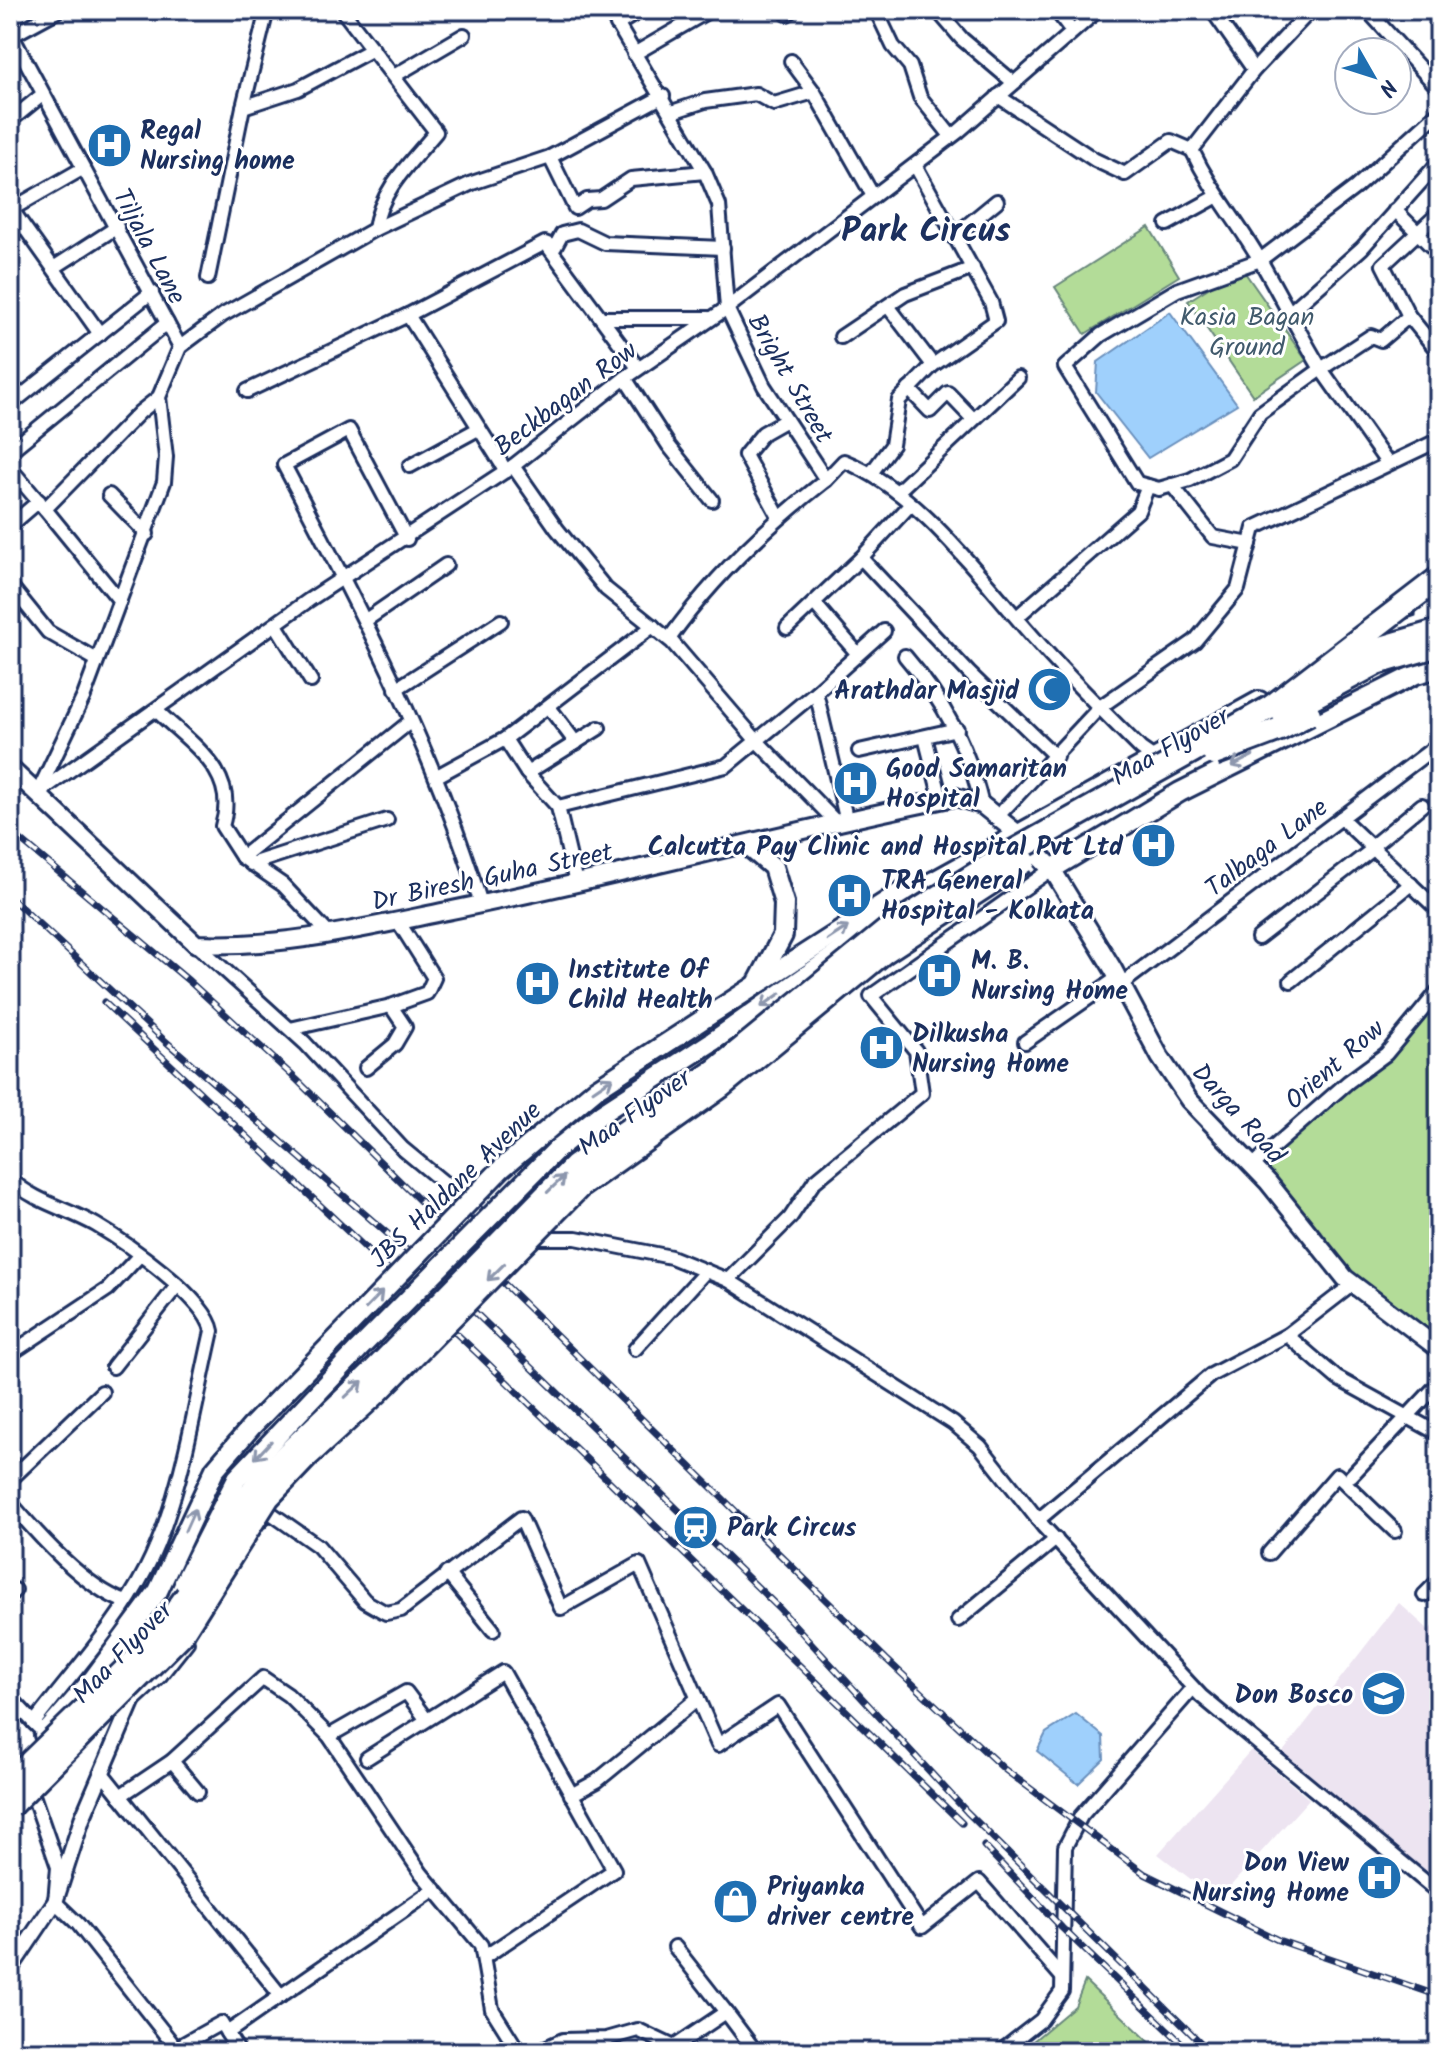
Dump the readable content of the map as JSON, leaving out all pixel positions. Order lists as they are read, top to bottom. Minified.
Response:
{"streets":{"highway":["Maa Flyover"],"main road":["Dr Biresh Guha Street","Darga Road","JBS Haldane Avenue"],"street":["Tiljala Lane","Bright Street","Beckbagan Row","Talbaga Lane","Orient Row"]},"crossings":[["Bright Street","Beckbagan Row"],["Maa Flyover","Darga Road"],["Maa Flyover","JBS Haldane Avenue"],["Talbaga Lane","Darga Road"],["Dr Biresh Guha Street","JBS Haldane Avenue"],["Orient Row","Darga Road"]],"districts":["Park Circus"],"parks":["Kasia Bagan Ground"],"places":{"hospital":["Regal Nursing home","Good Samaritan Hospital","Calcutta Pay Clinic and Hospital Pvt Ltd","TRA General Hospital - Kolkata","M. B. Nursing Home","Institute Of Child Health","Dilkusha Nursing Home","Don View Nursing Home"],"mosque":["Arathdar Masjid"],"station":["Park Circus"],"school or university":["Don Bosco"],"shop":["Priyanka driver centre"]},"north":"bottom right"}
